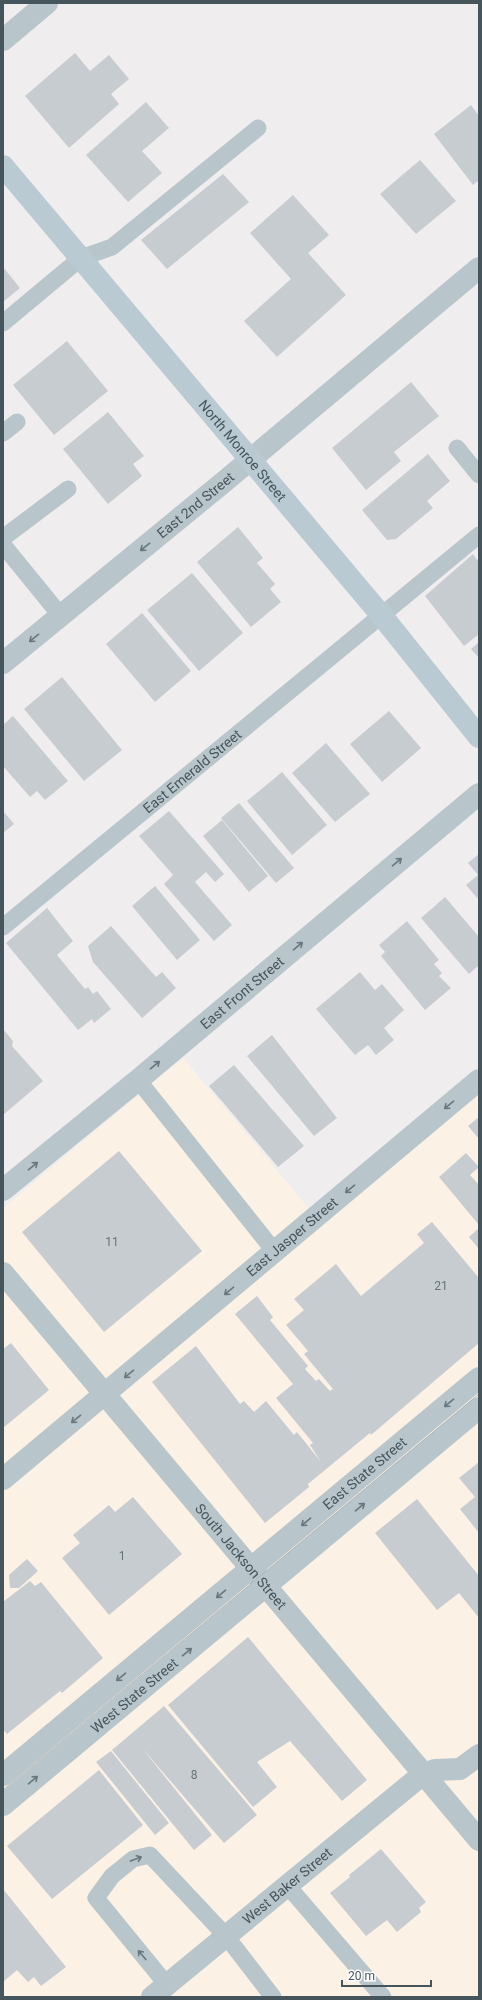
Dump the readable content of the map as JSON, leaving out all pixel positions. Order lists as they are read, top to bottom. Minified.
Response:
{"streets":{"main road":["North Monroe Street"],"street":["East 2nd Street","East Front Street","East Jasper Street","East State Street","South Jackson Street","West State Street","West Baker Street"],"lane":["East Emerald Street"]},"crossings":[["North Monroe Street","East 2nd Street"],["North Monroe Street","East Emerald Street"],["East Jasper Street","South Jackson Street"],["East State Street","South Jackson Street"],["East State Street","West State Street"],["South Jackson Street","West State Street"],["South Jackson Street","West Baker Street"]],"one_way":["East 2nd Street","East Front Street","East Jasper Street"],"house_numbers":["11","21","1","8"],"scale_bar":"20 m"}
